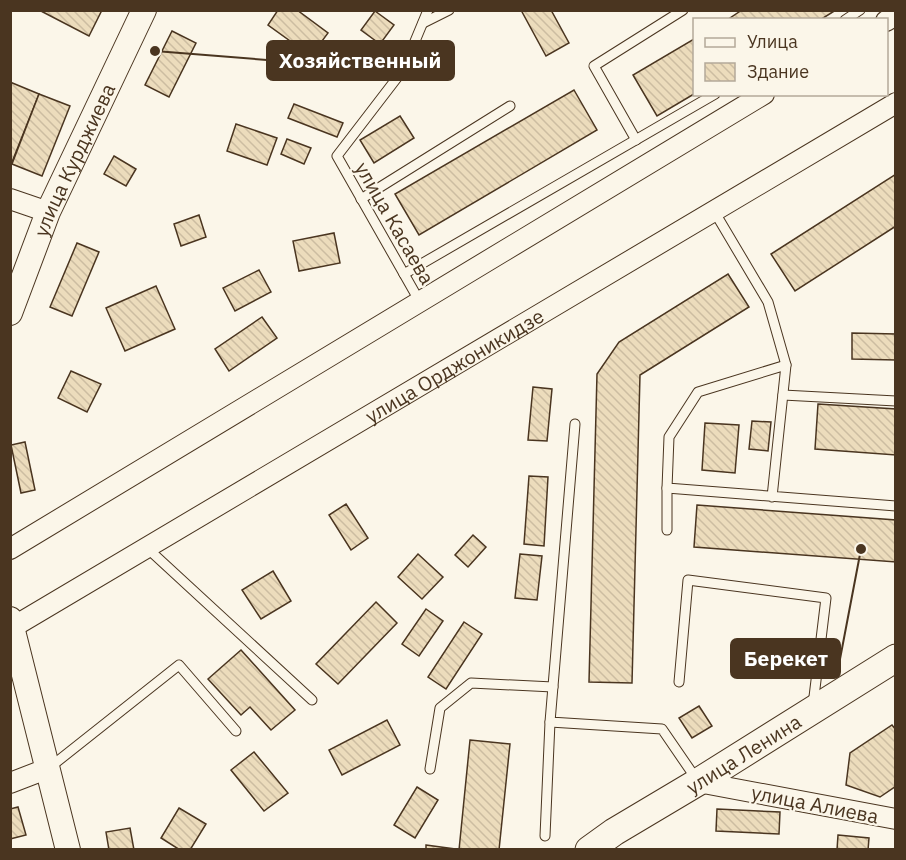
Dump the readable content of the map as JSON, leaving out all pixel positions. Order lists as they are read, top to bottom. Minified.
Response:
{"streets":{"main road":["улица Ленина"],"street":["улица Курджиева","улица Орджоникидзе","улица Алиева"],"lane":["улица Касаева"]},"crossings":[["улица Ленина","улица Алиева"]],"places":["Хозяйственный","Берекет"],"legend":["Улица","Здание"]}
